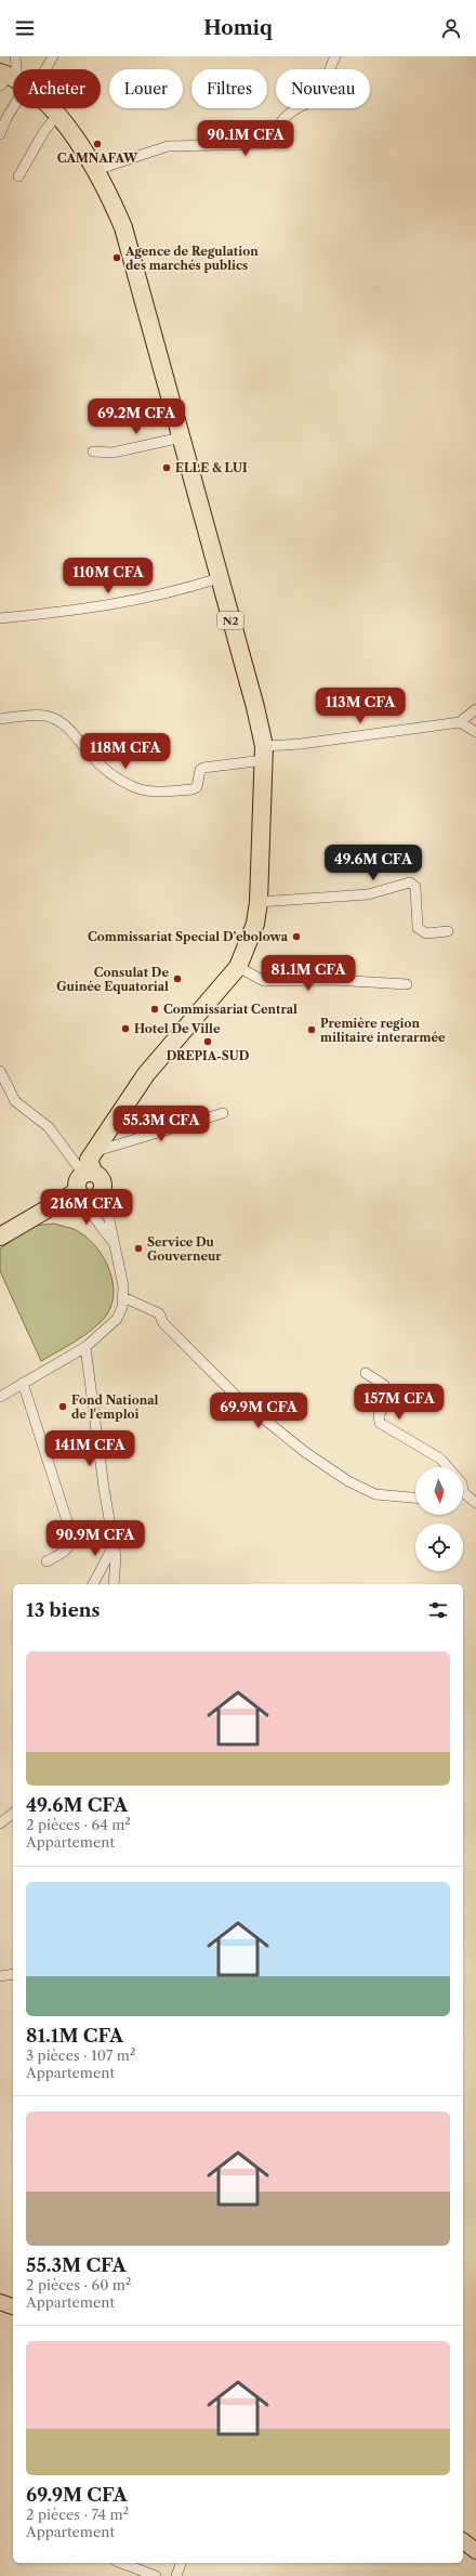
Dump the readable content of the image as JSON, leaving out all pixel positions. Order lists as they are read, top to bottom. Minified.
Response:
{"streets":{"highway":["N2"]},"places":["CAMNAFAW","Agence de Regulation des marchés publics","ELLE & LUI","Commissariat Special D’ebolowa","Consulat De Guinée Equatorial","Commissariat Central","Hotel De Ville","Première region militaire interarmée","DREPIA-SUD","Service Du Gouverneur","Fond National de l'emploi"],"north":"bottom","page":{"header":"Homiq","chip":["Acheter","Louer","Filtres","Nouveau"],"price":["90.1M CFA","69.2M CFA","110M CFA","113M CFA","118M CFA","49.6M CFA","81.1M CFA","55.3M CFA","216M CFA","157M CFA","69.9M CFA","141M CFA","90.9M CFA"],"heading":"13 biens","list":[{"name":"49.6M CFA","note":"2 pièces · 64 m² · Appartement"},{"name":"81.1M CFA","note":"3 pièces · 107 m² · Appartement"},{"name":"55.3M CFA","note":"2 pièces · 60 m² · Appartement"},{"name":"69.9M CFA","note":"2 pièces · 74 m² · Appartement"}]}}
